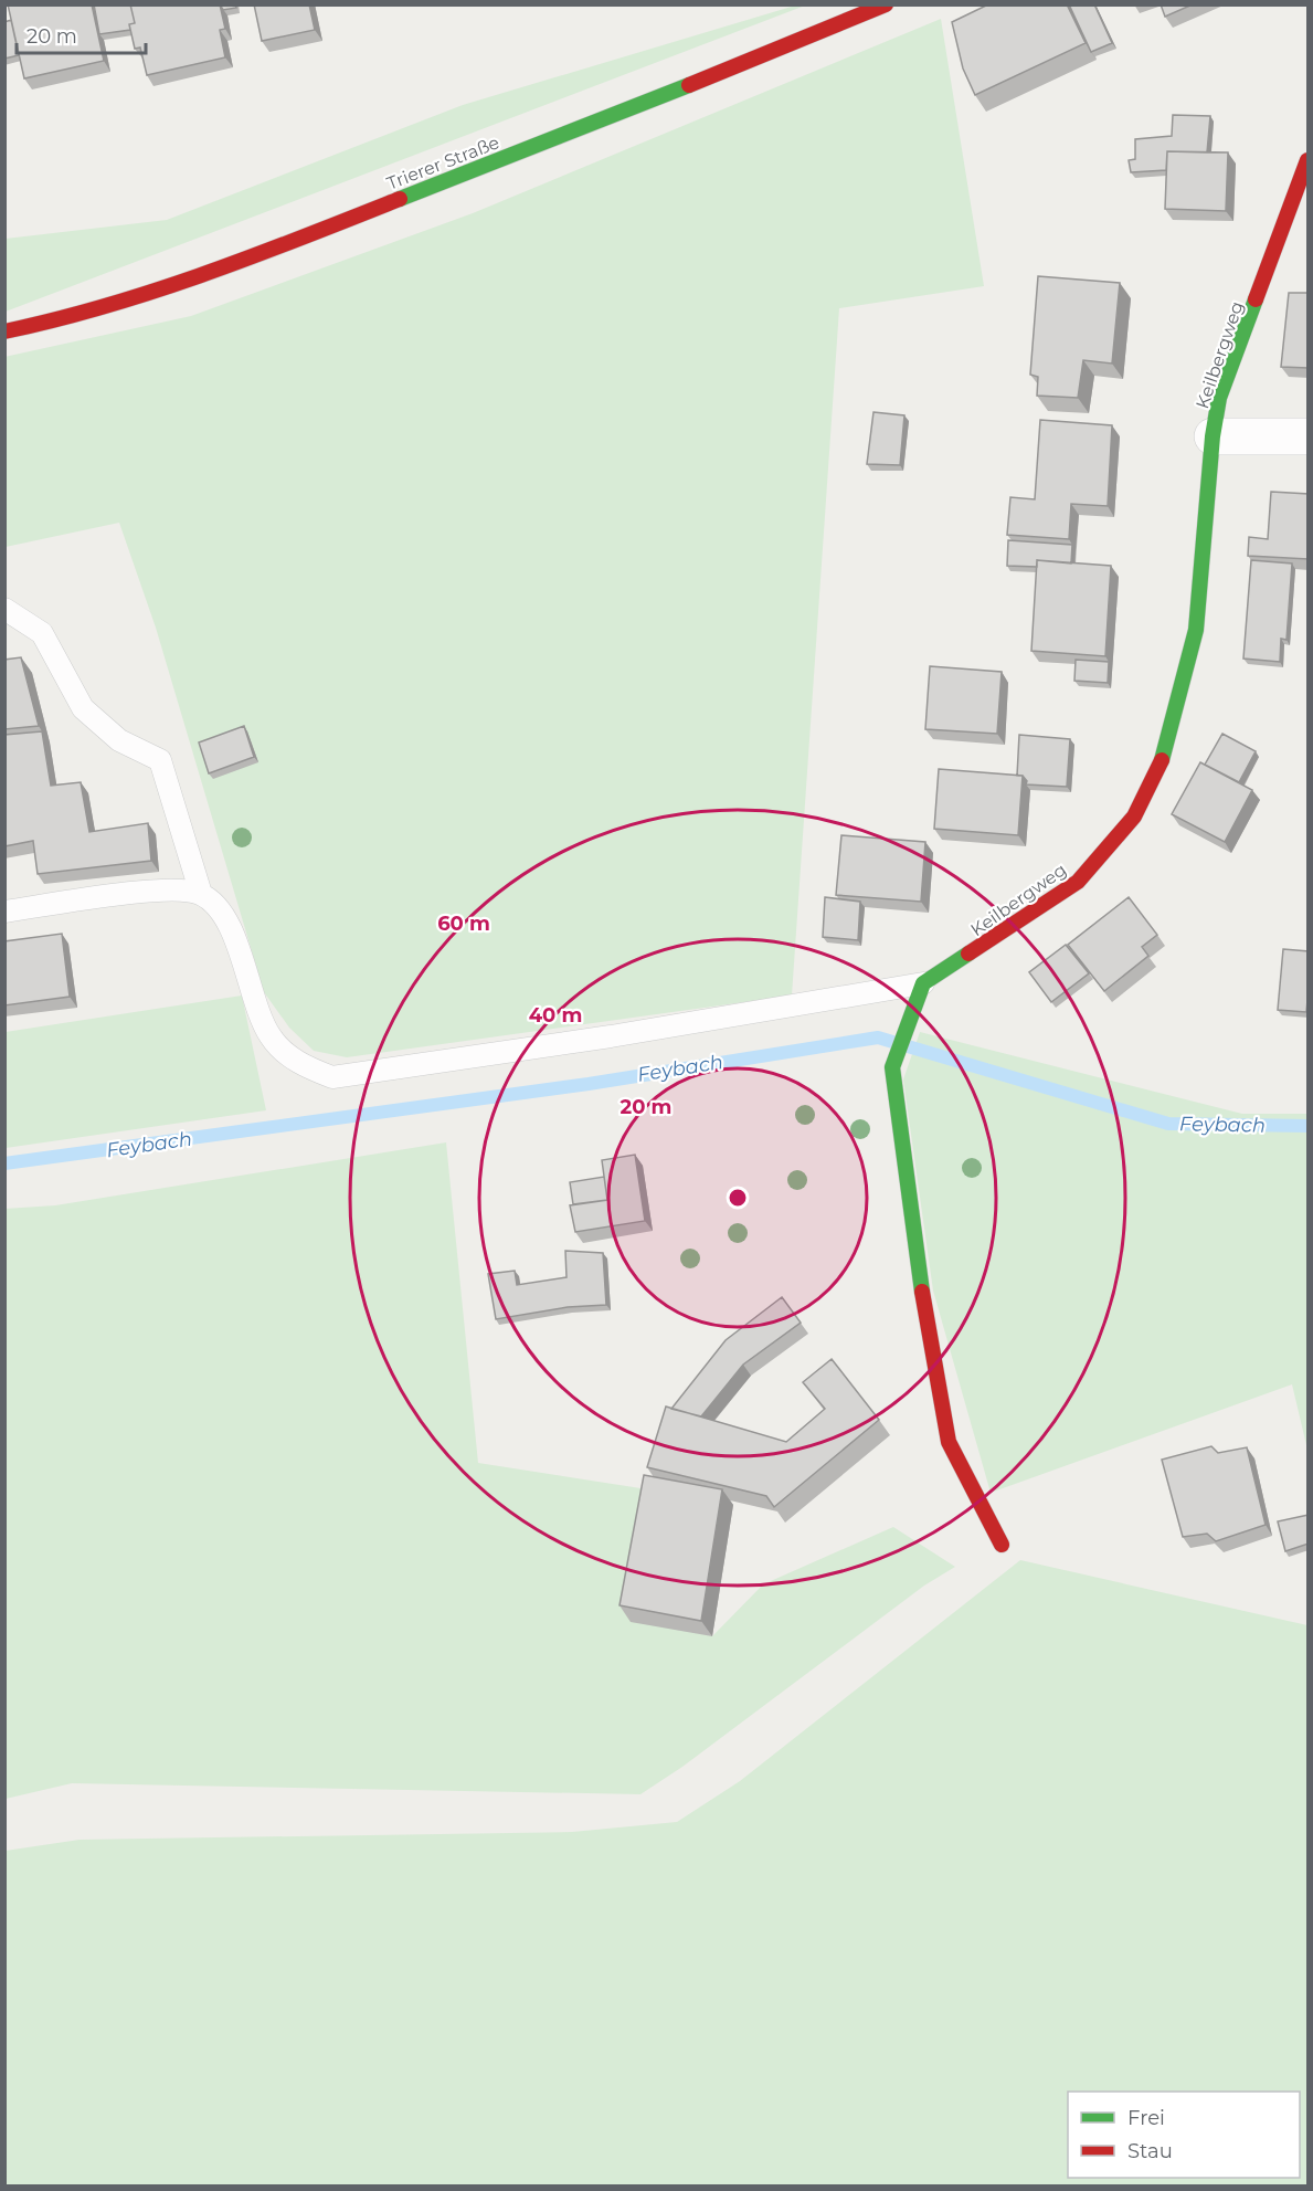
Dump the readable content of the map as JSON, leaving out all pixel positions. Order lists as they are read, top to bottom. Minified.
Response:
{"streets":{"street":["Trierer Straße","Keilbergweg"]},"water":["Feybach"],"legend":["Frei","Stau"],"scale_bar":"20 m","rings":["60 m","40 m","20 m"]}
